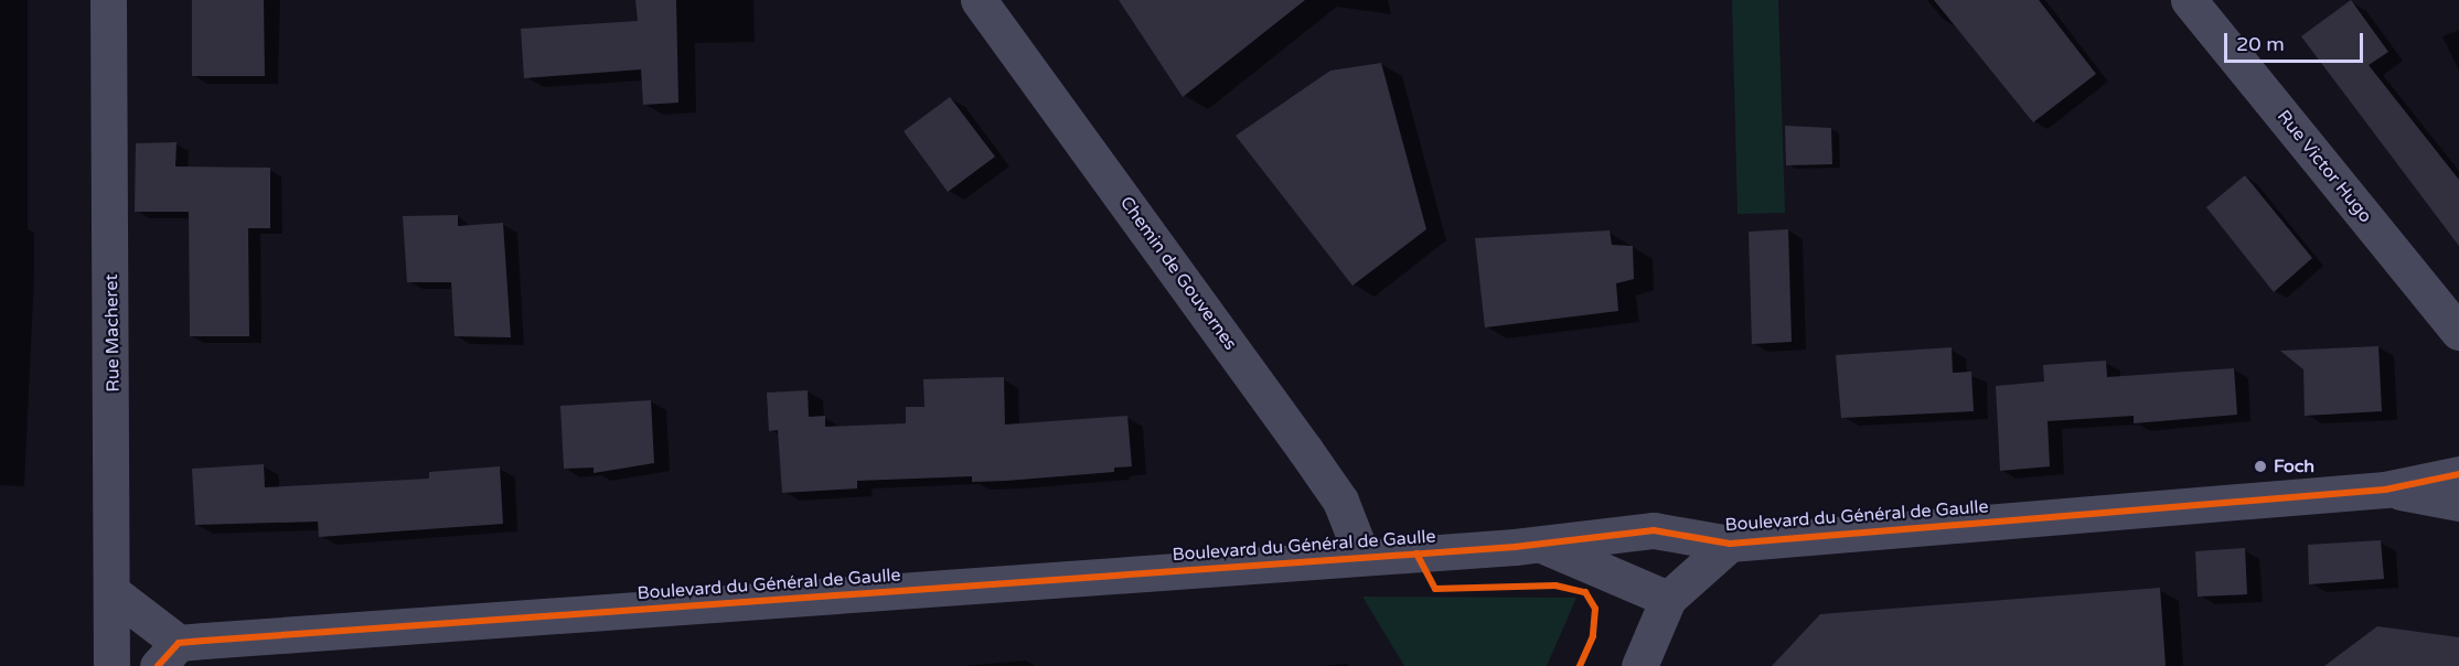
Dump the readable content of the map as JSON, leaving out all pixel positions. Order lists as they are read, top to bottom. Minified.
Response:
{"streets":{"street":["Rue Victor Hugo","Chemin de Gouvernes","Rue Macheret","Boulevard du Général de Gaulle"]},"crossings":[["Chemin de Gouvernes","Boulevard du Général de Gaulle"],["Rue Macheret","Boulevard du Général de Gaulle"]],"places":["Foch"],"scale_bar":"20 m"}
